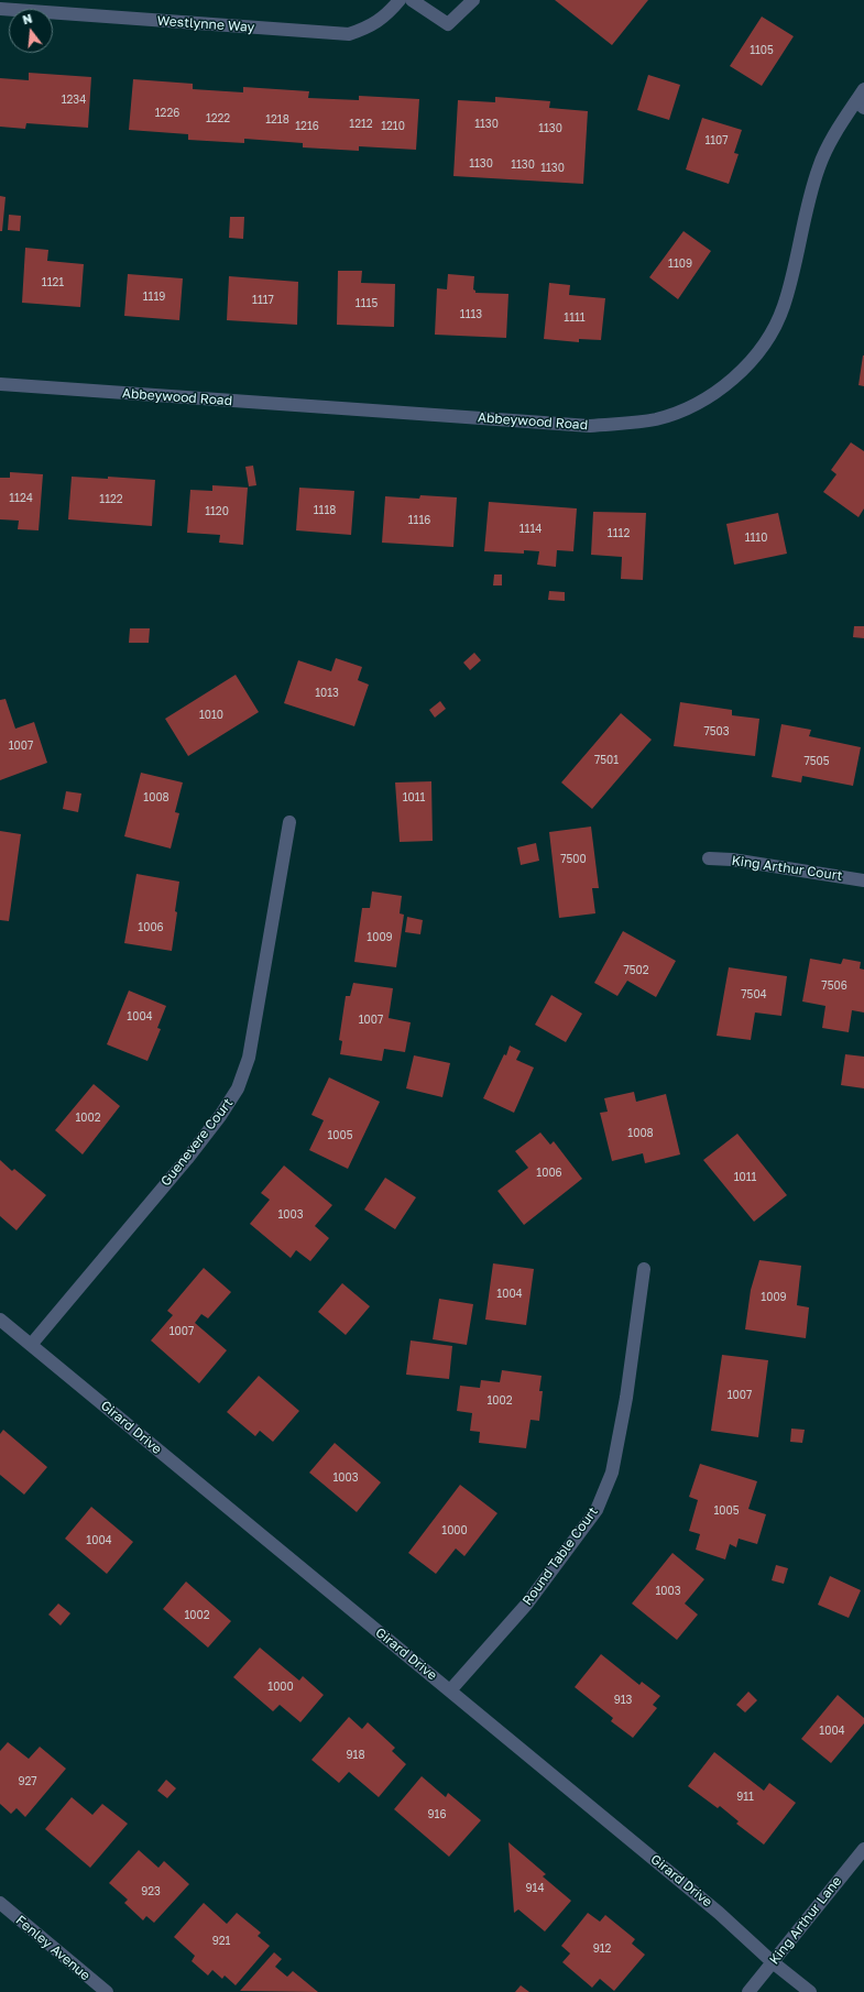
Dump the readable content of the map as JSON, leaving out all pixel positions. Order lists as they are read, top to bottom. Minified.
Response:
{"streets":{"street":["Westlynne Way","Abbeywood Road","King Arthur Court","Guenevere Court","Girard Drive","Round Table Court","King Arthur Lane","Fenley Avenue"]},"crossings":[["Guenevere Court","Girard Drive"],["Girard Drive","Round Table Court"],["Girard Drive","King Arthur Lane"]],"house_numbers":["1105","1234","1226","1222","1218","1212","1130","1216","1210","1130","1107","1130","1130","1130","1109","1121","1119","1117","1115","1113","1111","1124","1122","1118","1120","1116","1114","1112","1110","1013","1010","7503","1007","7501","7505","1008","1011","7500","1006","1009","7502","7506","7504","1004","1007","1002","1008","1005","1006","1011","1003","1004","1009","1007","1007","1002","1003","1005","1000","1004","1003","1002","1000","913","1004","918","927","911","916","914","923","921","912"],"north":"top"}
